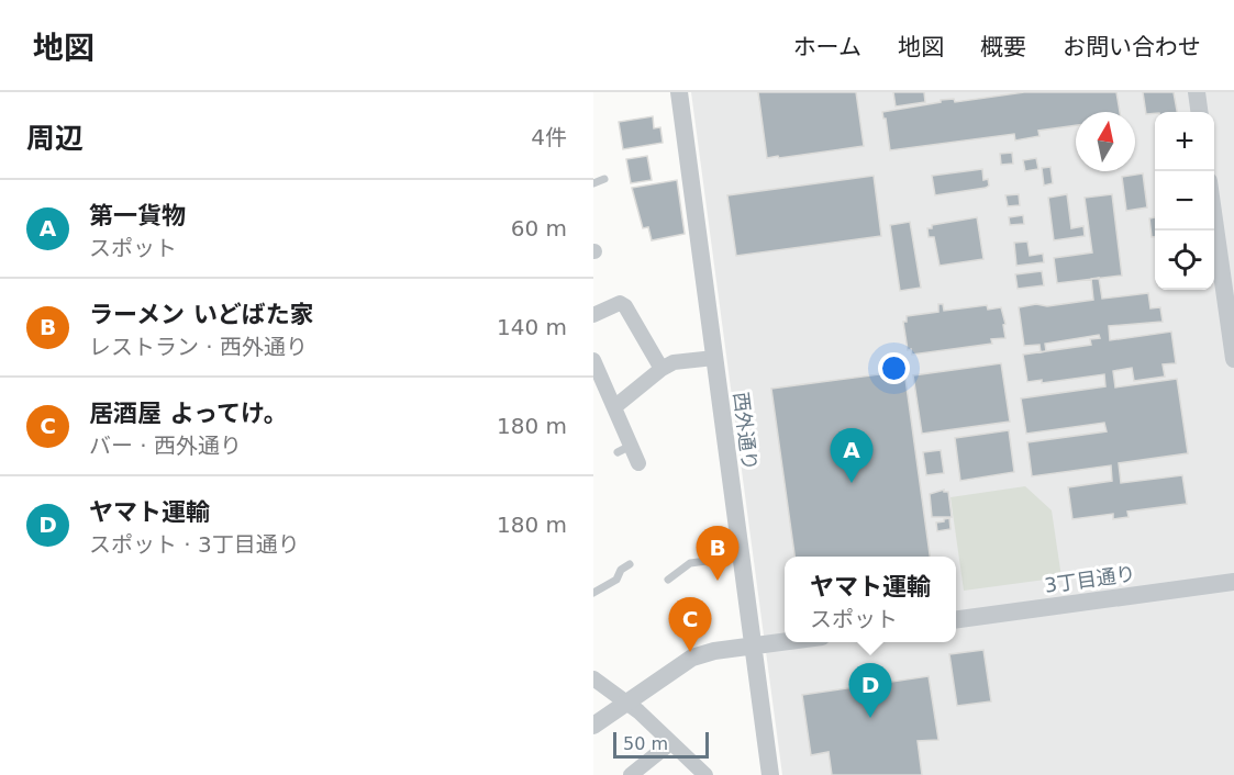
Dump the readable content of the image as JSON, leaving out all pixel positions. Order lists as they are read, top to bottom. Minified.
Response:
{"streets":{"street":["西外通り","3丁目通り"]},"scale_bar":"50 m","north":"top","page":{"header":"地図","nav":["ホーム","地図","概要","お問い合わせ"],"heading":["周辺","4件"],"map_buttons":["+","−"],"list":[{"mark":"A","name":"第一貨物","note":"スポット","value":"60 m"},{"mark":"B","name":"ラーメン いどばた家","note":"レストラン · 西外通り","value":"140 m"},{"mark":"C","name":"居酒屋 よってけ。","note":"バー · 西外通り","value":"180 m"},{"mark":"D","name":"ヤマト運輸","note":"スポット · 3丁目通り","value":"180 m"}],"pins":["A","B","C","D"],"popup":["ヤマト運輸","スポット"],"scale":"50 m"}}
